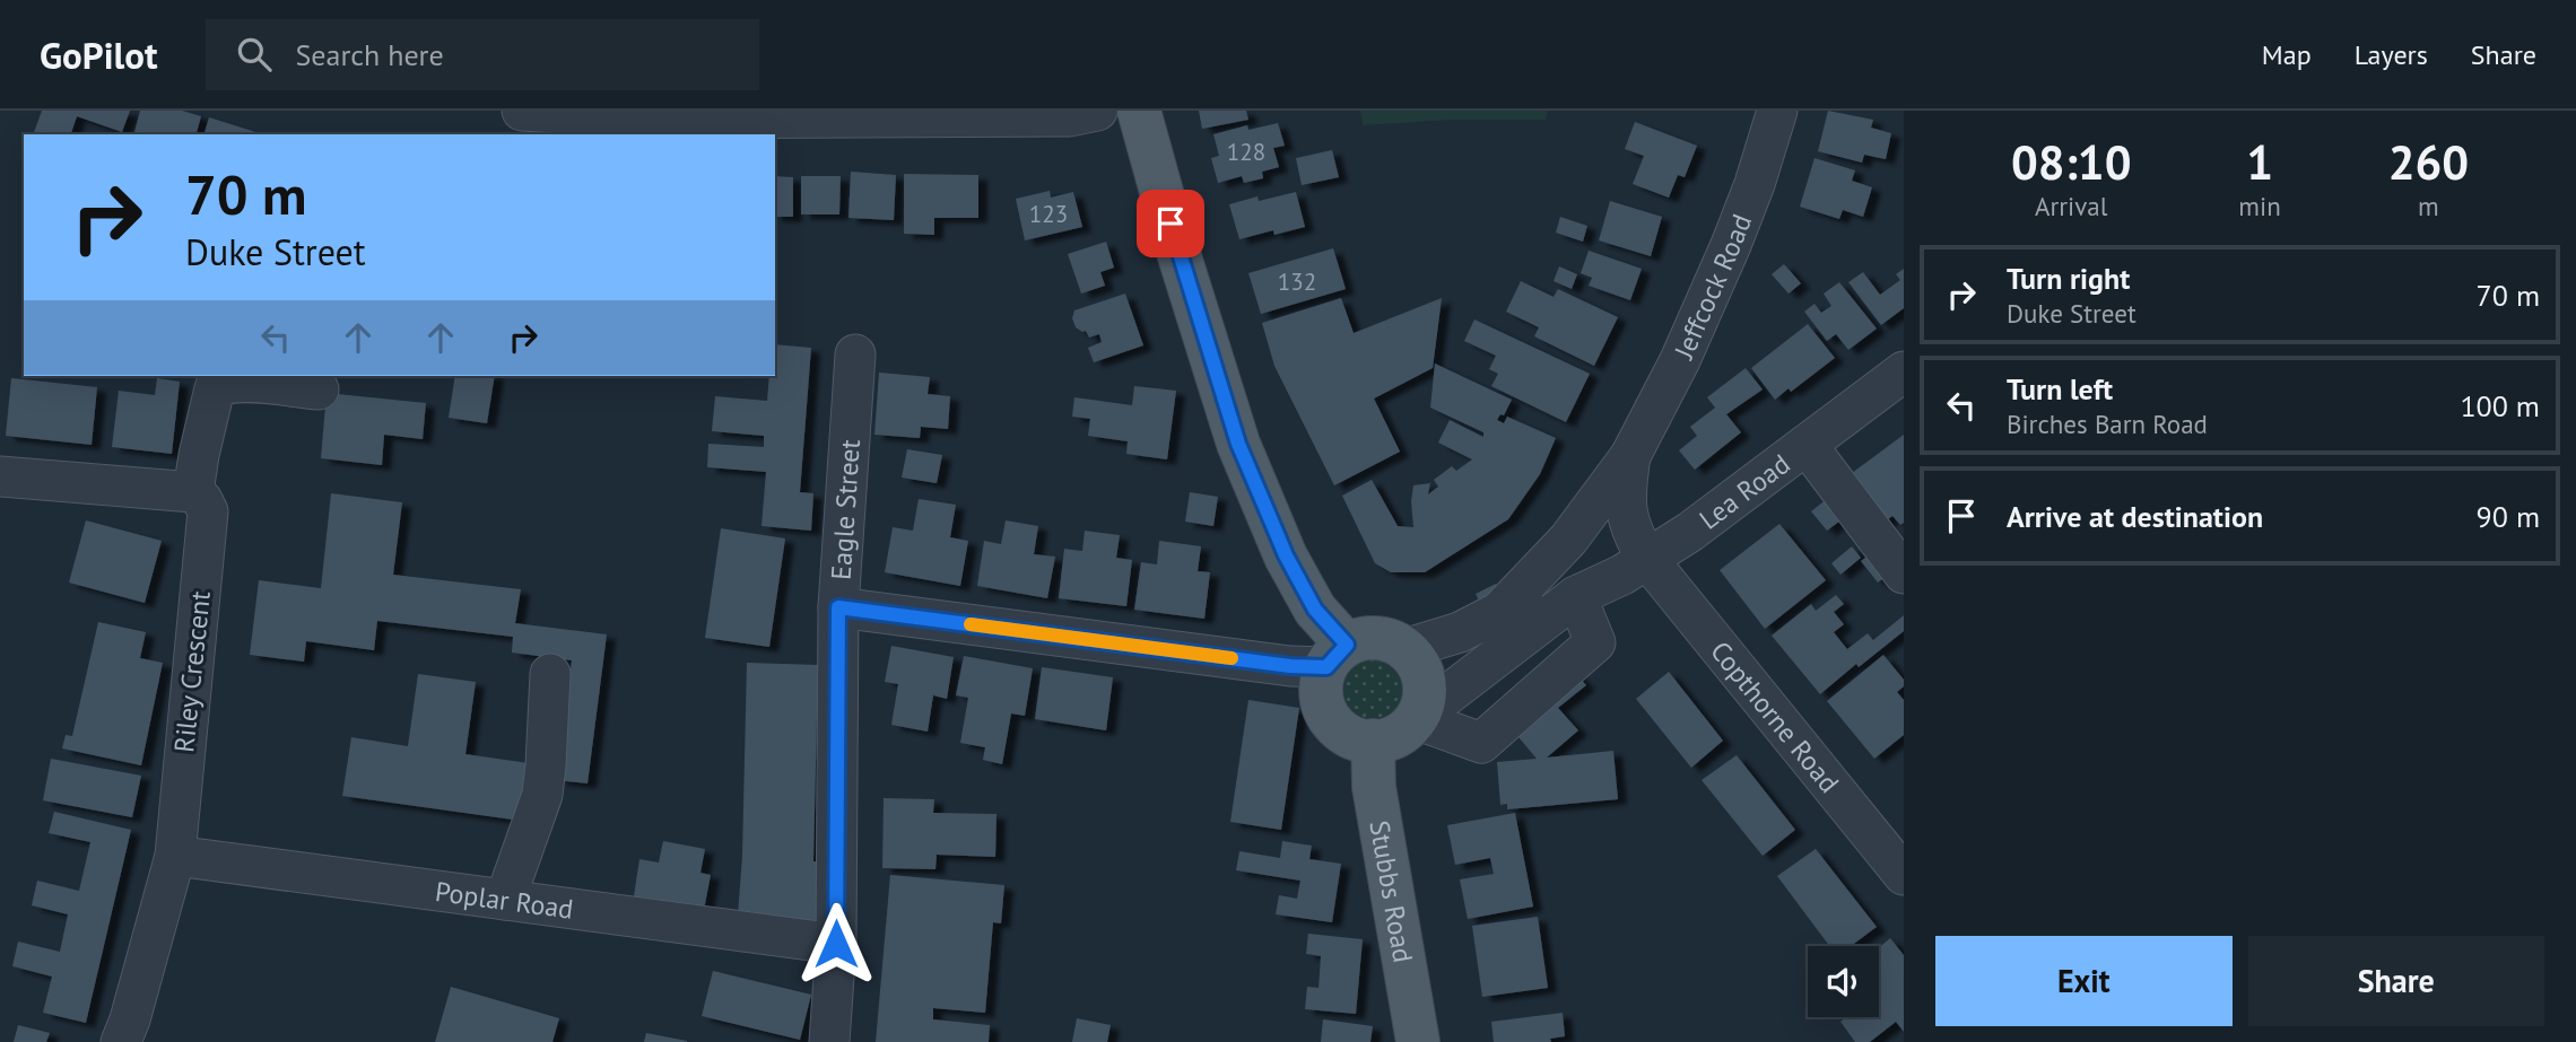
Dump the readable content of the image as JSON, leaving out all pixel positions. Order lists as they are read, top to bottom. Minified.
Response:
{"streets":{"main road":["Stubbs Road"],"street":["Jeffcock Road","Lea Road","Eagle Street","Riley Crescent","Copthorne Road","Poplar Road"]},"crossings":[["Jeffcock Road","Lea Road"],["Jeffcock Road","Copthorne Road"],["Lea Road","Copthorne Road"],["Lea Road","Stubbs Road"],["Eagle Street","Poplar Road"],["Riley Crescent","Poplar Road"]],"house_numbers":["128","123","132"],"page":{"header":"GoPilot","search":"Search here","nav":["Map","Layers","Share"],"eta":["08:10","Arrival","1","min","260","m"],"turn":["70 m","Duke Street"],"list":[{"name":"Turn right","note":"Duke Street","value":"70 m"},{"name":"Turn left","note":"Birches Barn Road","value":"100 m"},{"name":"Arrive at destination","value":"90 m"}],"buttons":["Exit","Share"]}}
